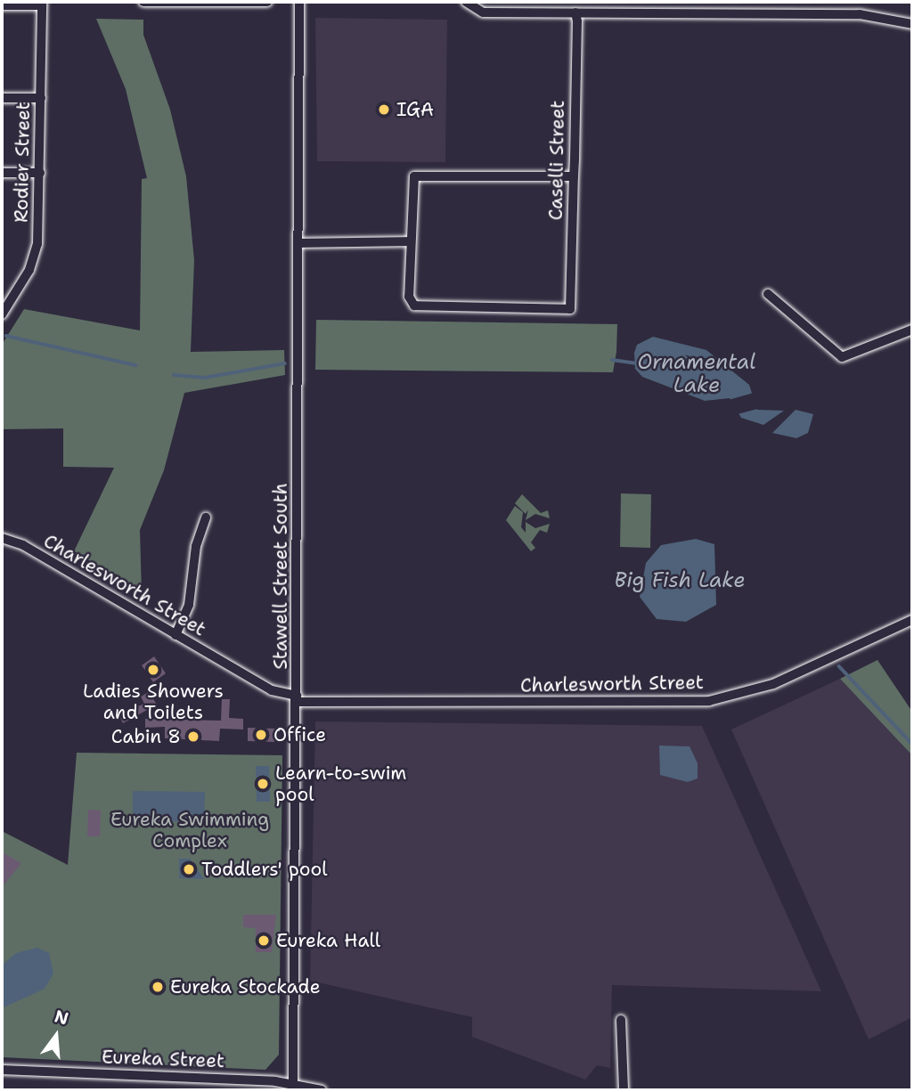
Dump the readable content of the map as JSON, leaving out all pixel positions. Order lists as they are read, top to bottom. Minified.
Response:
{"streets":{"street":["Caselli Street","Rodier Street","Stawell Street South","Charlesworth Street","Eureka Street"]},"crossings":[["Stawell Street South","Charlesworth Street"],["Stawell Street South","Eureka Street"]],"water":["Ornamental Lake","Big Fish Lake"],"parks":["Eureka Swimming Complex"],"places":["IGA","Ladies Showers and Toilets","Office","Cabin 8","Learn-to-swim pool","Toddlers' pool","Eureka Hall","Eureka Stockade"],"north":"top"}
